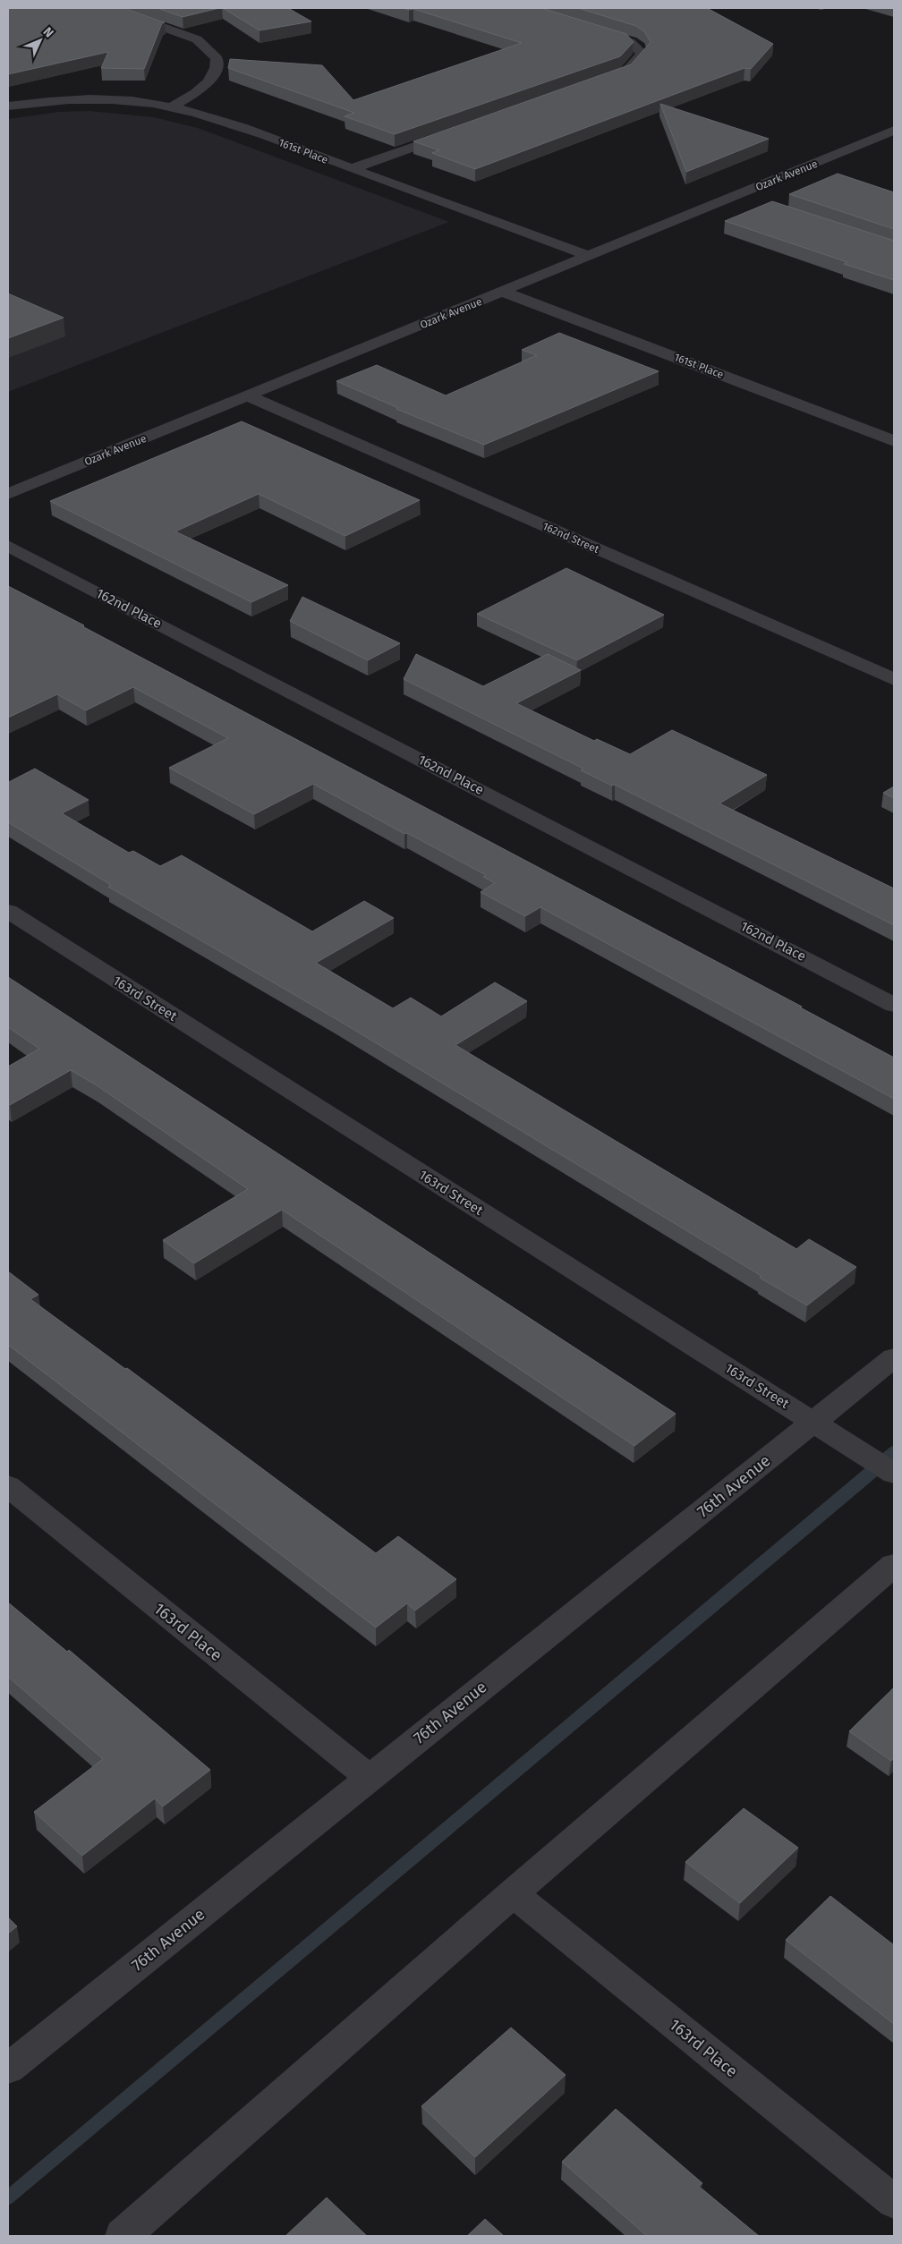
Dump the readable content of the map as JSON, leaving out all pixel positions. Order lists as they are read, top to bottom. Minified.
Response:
{"streets":{"street":["161st Place","Ozark Avenue","162nd Street","162nd Place","163rd Street","76th Avenue","163rd Place"]},"crossings":[["161st Place","Ozark Avenue"],["Ozark Avenue","162nd Street"],["163rd Street","76th Avenue"],["76th Avenue","163rd Place"]],"north":"top right"}
